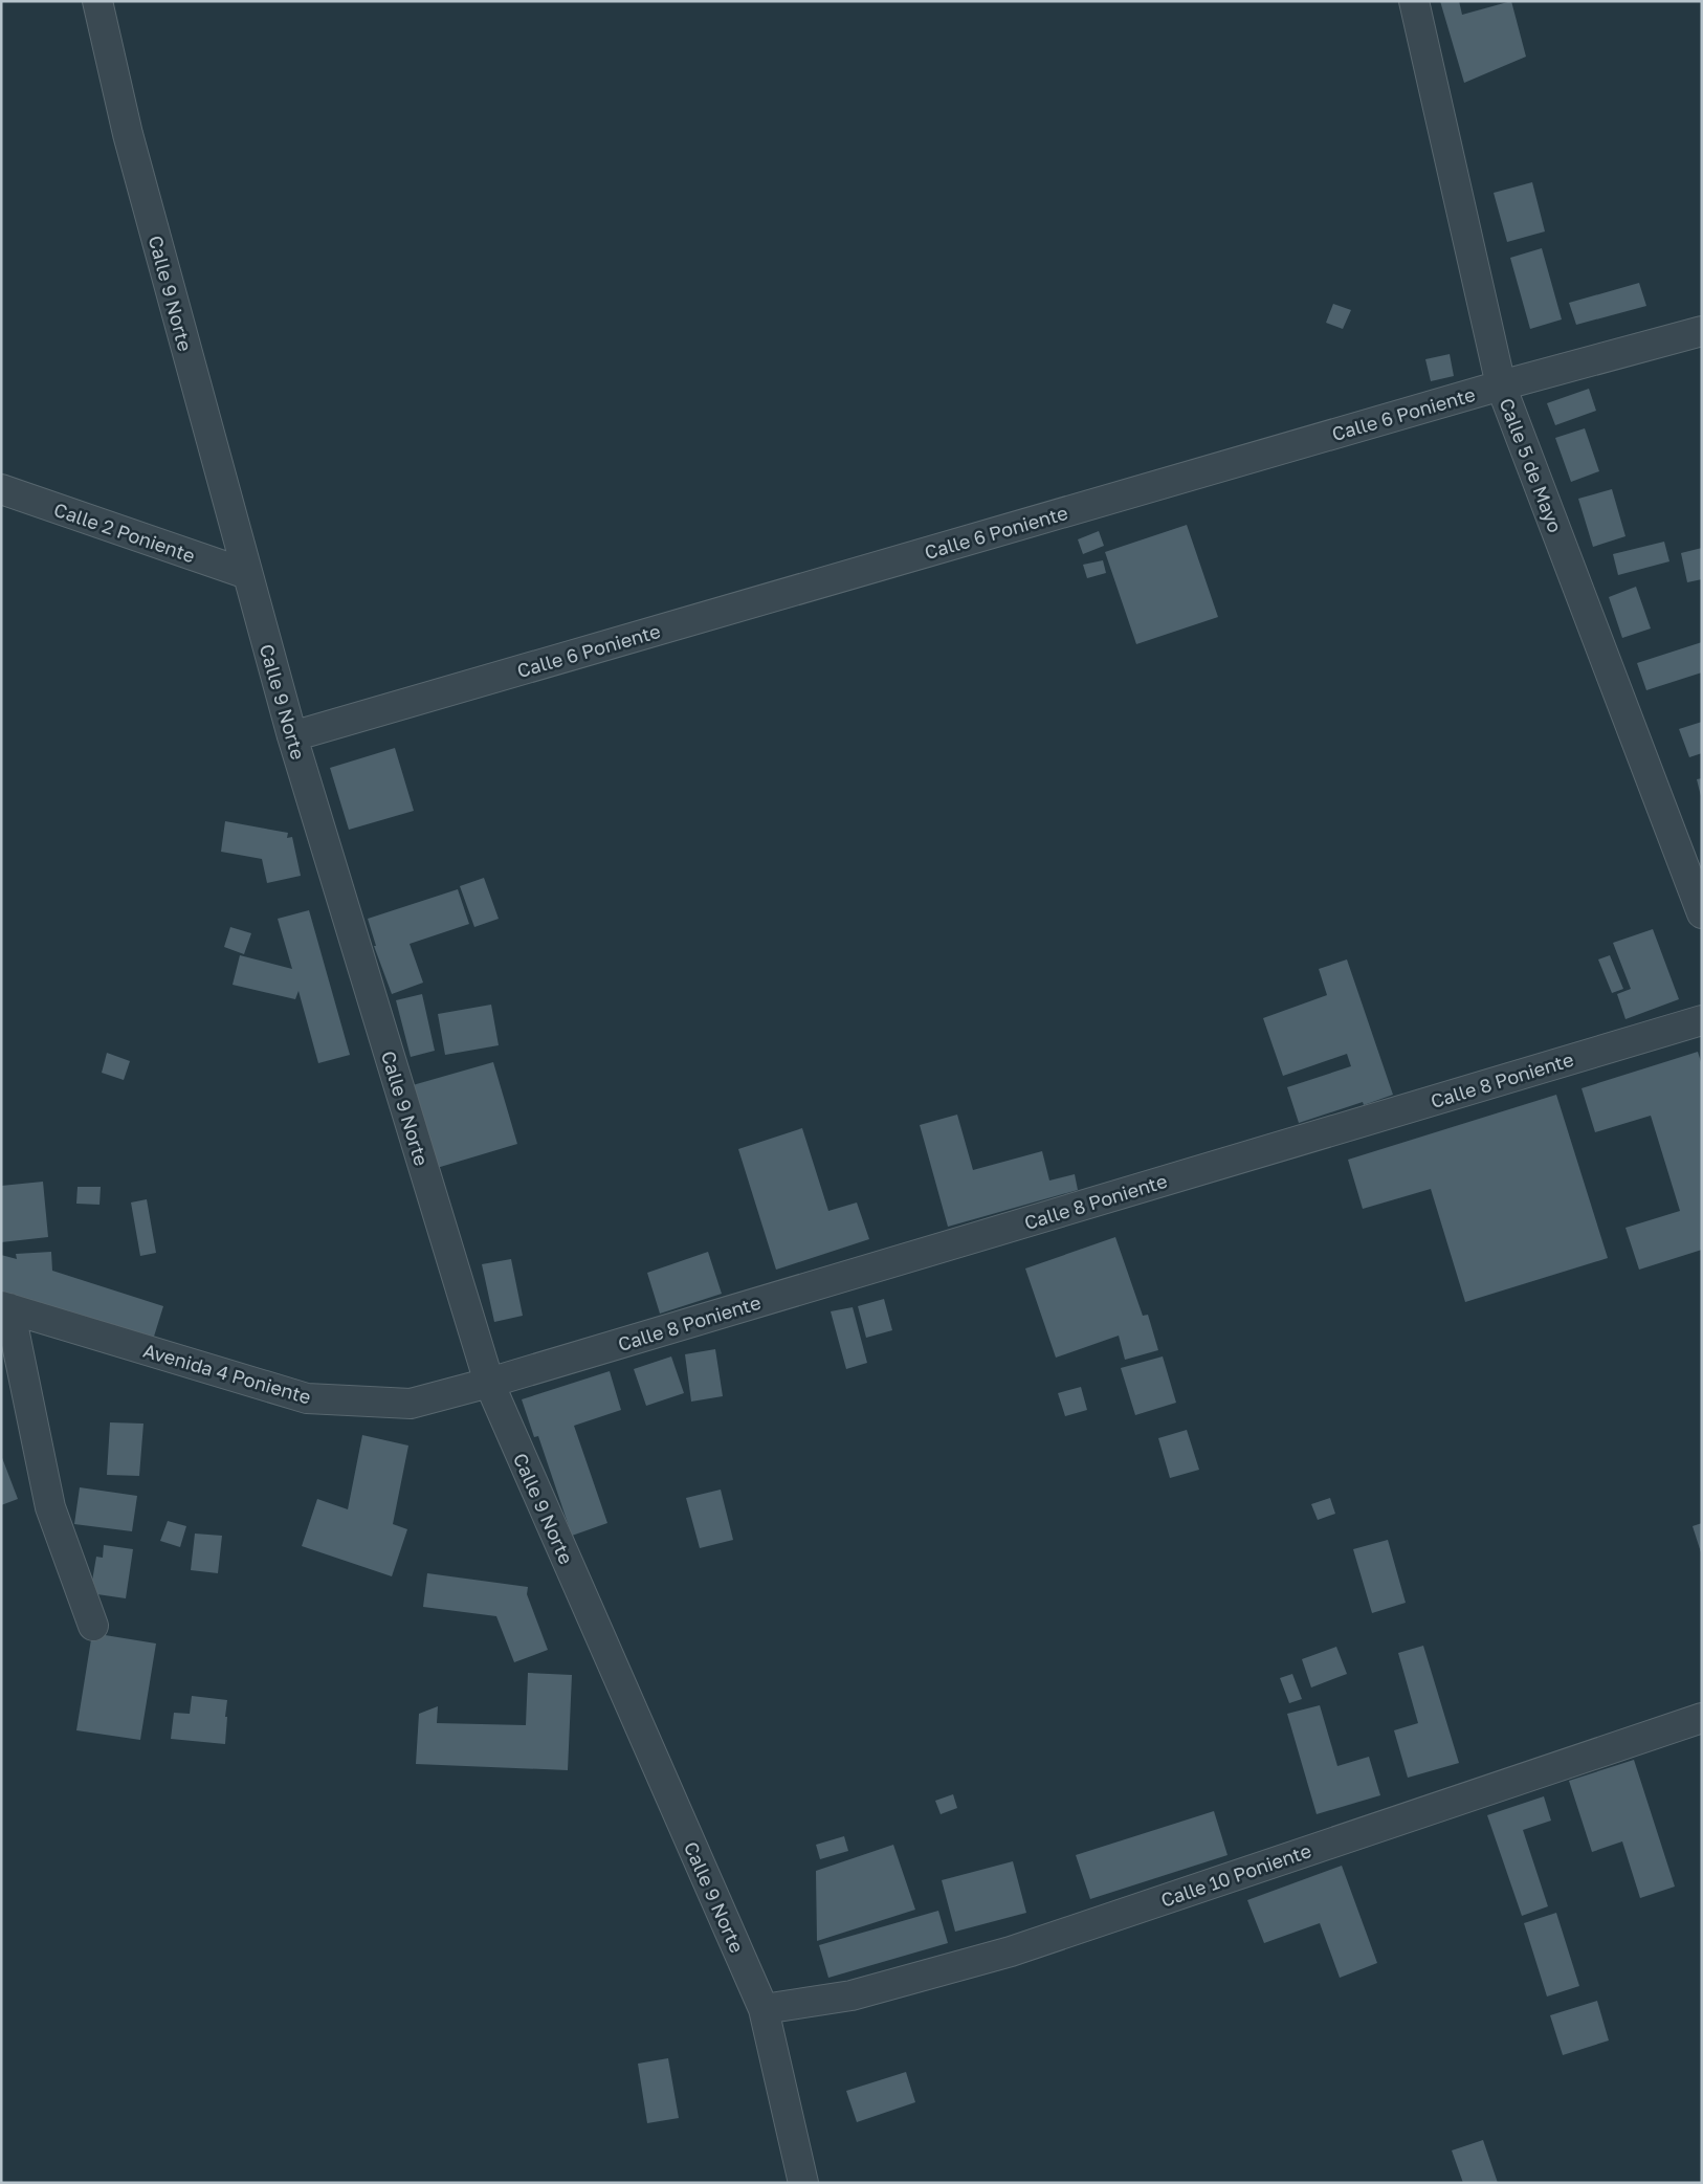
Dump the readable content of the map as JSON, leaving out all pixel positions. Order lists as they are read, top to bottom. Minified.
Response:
{"streets":{"street":["Calle 9 Norte","Calle 6 Poniente","Calle 5 de Mayo","Calle 2 Poniente","Calle 8 Poniente","Avenida 4 Poniente","Calle 10 Poniente"]},"crossings":[["Calle 9 Norte","Calle 6 Poniente"],["Calle 9 Norte","Calle 2 Poniente"],["Calle 9 Norte","Calle 8 Poniente"],["Calle 9 Norte","Avenida 4 Poniente"],["Calle 9 Norte","Calle 10 Poniente"],["Calle 6 Poniente","Calle 5 de Mayo"],["Calle 8 Poniente","Avenida 4 Poniente"]]}
